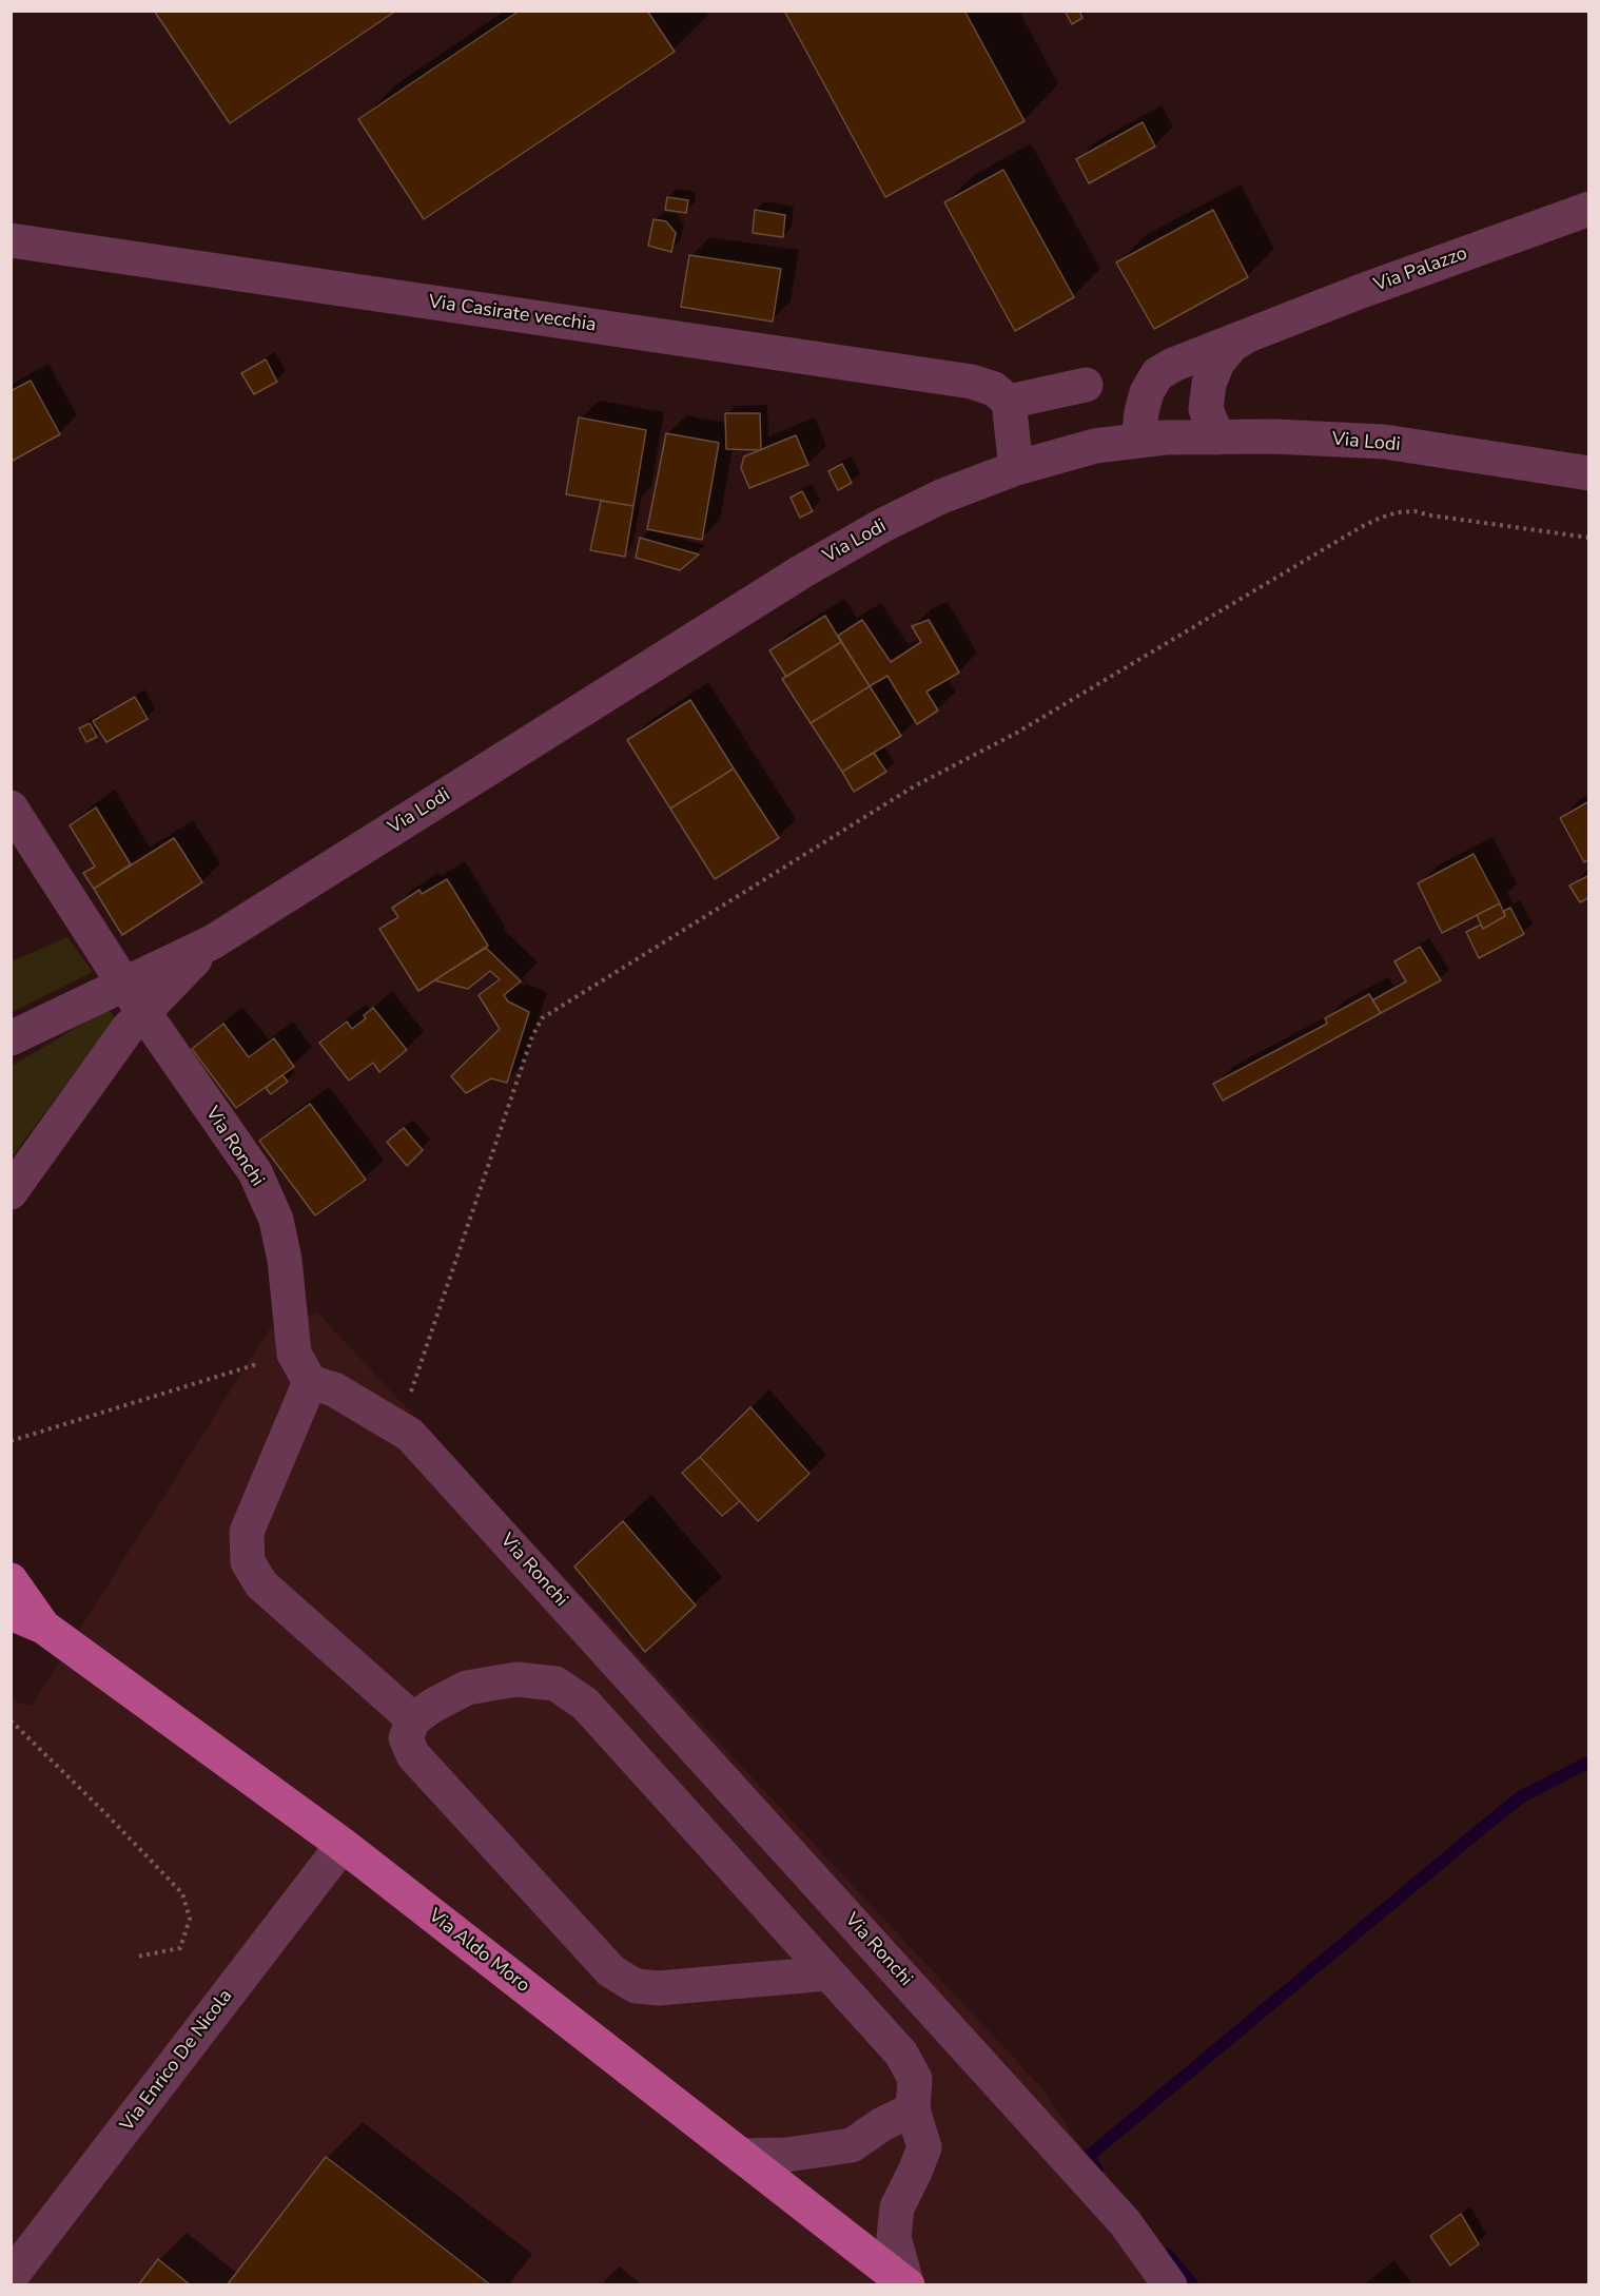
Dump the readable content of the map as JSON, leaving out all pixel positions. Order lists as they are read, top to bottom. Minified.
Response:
{"streets":{"main road":["Via Aldo Moro"],"street":["Via Palazzo","Via Casirate vecchia","Via Lodi","Via Ronchi","Via Enrico De Nicola"]},"crossings":[["Via Palazzo","Via Lodi"],["Via Lodi","Via Ronchi"],["Via Aldo Moro","Via Enrico De Nicola"]]}
